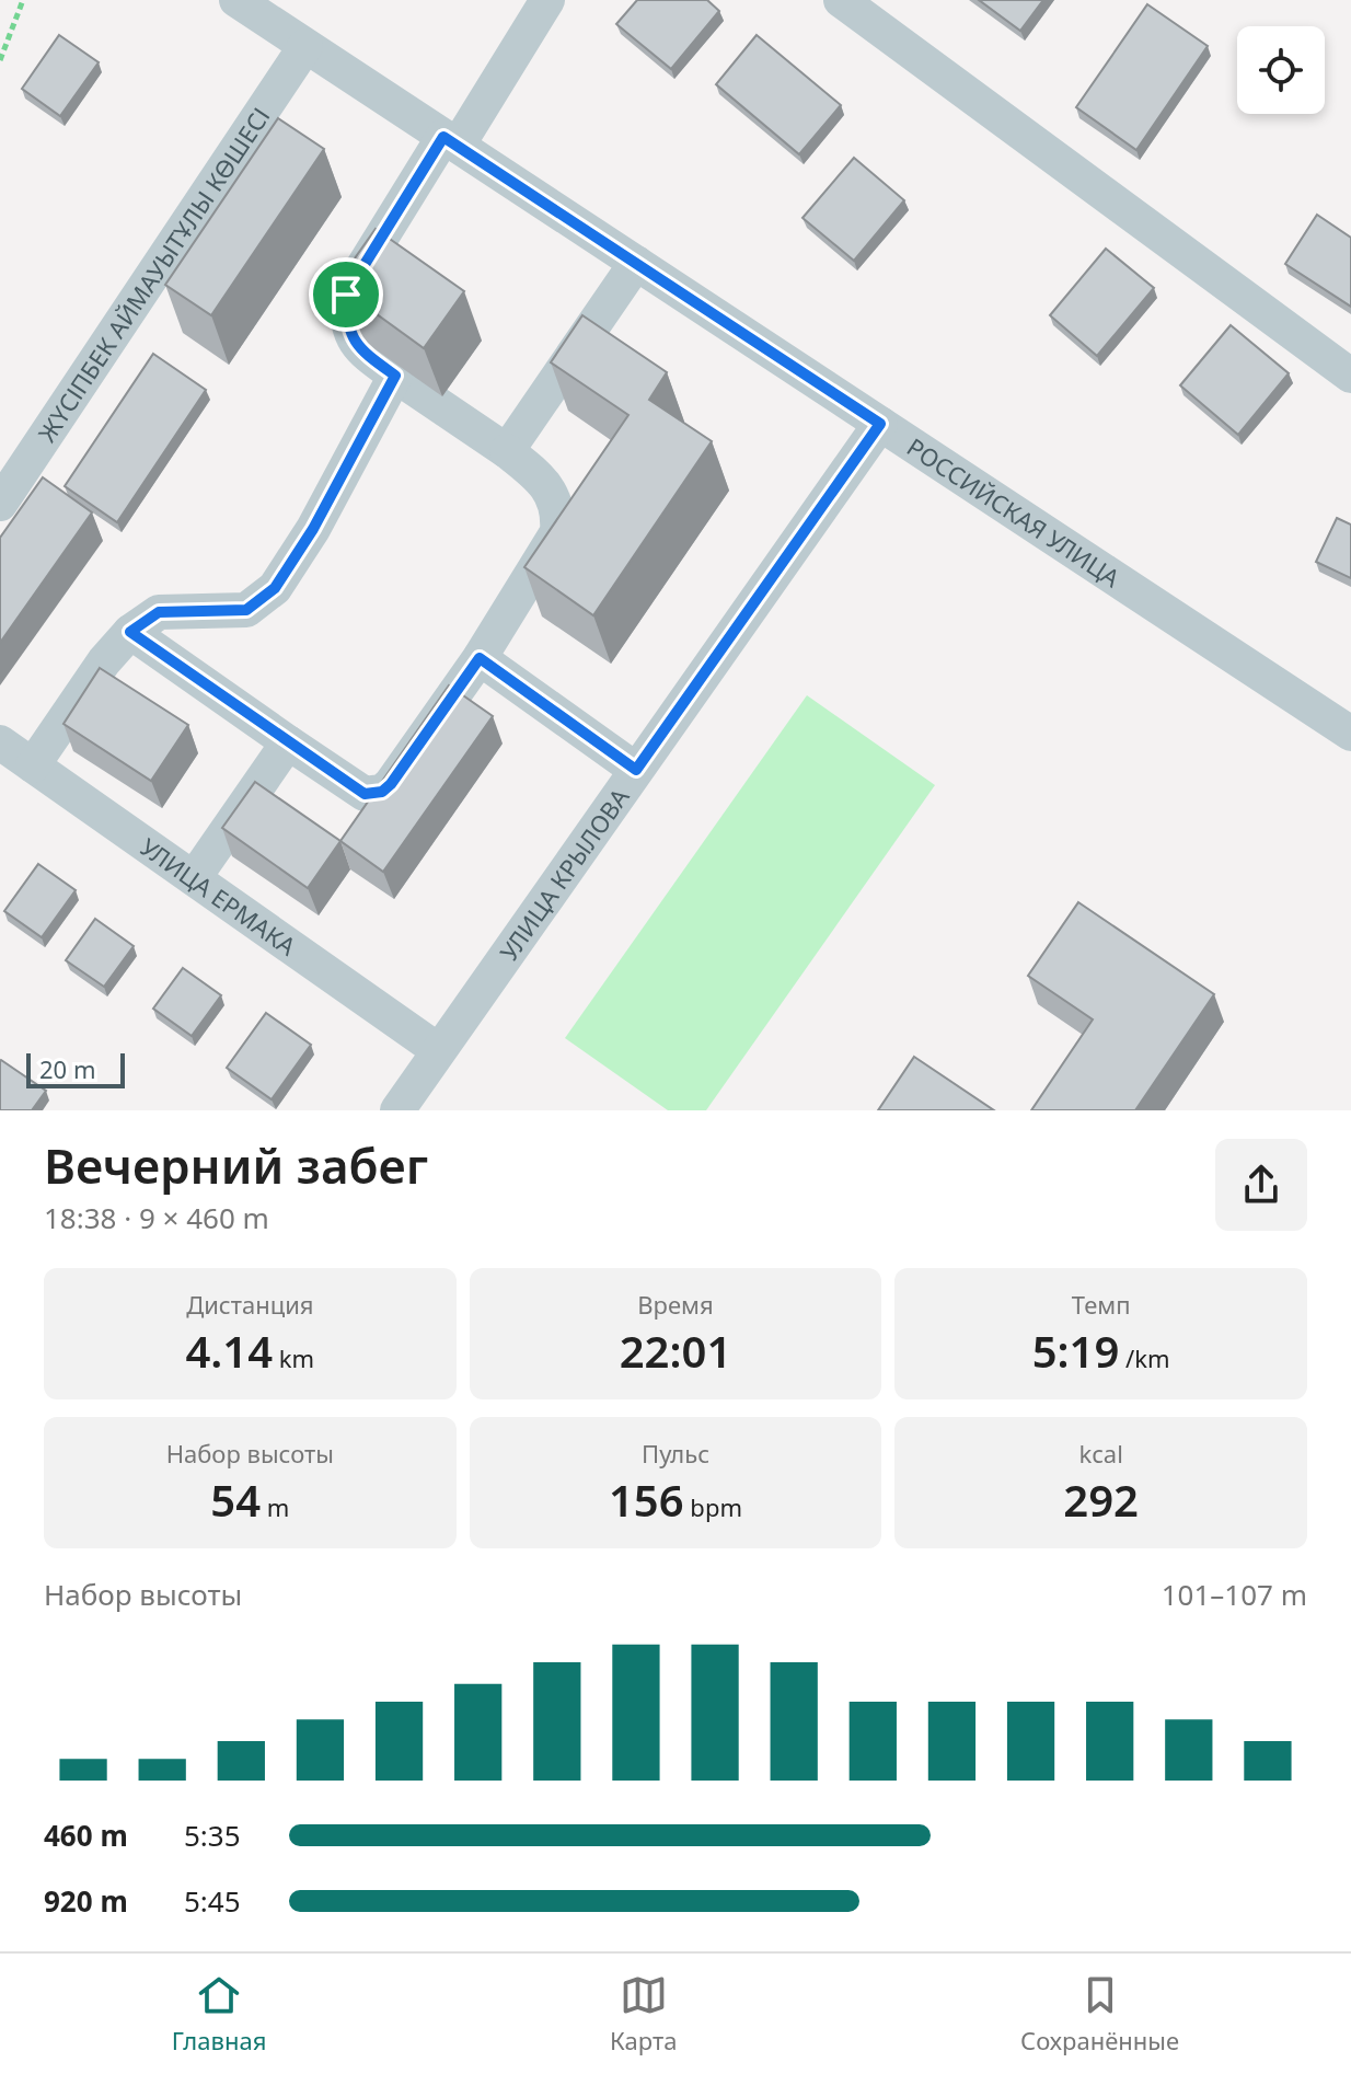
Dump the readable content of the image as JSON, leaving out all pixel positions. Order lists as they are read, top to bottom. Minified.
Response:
{"streets":{"street":["ЖҮСІПБЕК АЙМАУЫТҰЛЫ КӨШЕСІ","РОССИЙСКАЯ УЛИЦА","УЛИЦА КРЫЛОВА","УЛИЦА ЕРМАКА"]},"crossings":[["ЖҮСІПБЕК АЙМАУЫТҰЛЫ КӨШЕСІ","РОССИЙСКАЯ УЛИЦА"],["РОССИЙСКАЯ УЛИЦА","УЛИЦА КРЫЛОВА"],["УЛИЦА КРЫЛОВА","УЛИЦА ЕРМАКА"]],"scale_bar":"20 m","page":{"scale":"20 m","heading":["Вечерний забег","18:38 · 9 × 460 m"],"stats":[["Дистанция","4.14 km"],["Время","22:01"],["Темп","5:19 /km"],["Набор высоты","54 m"],["Пульс","156 bpm"],["kcal","292"]],"chart":["Набор высоты","101–107 m"],"list":[{"name":"460 m","note":"5:35"},{"name":"920 m","note":"5:45"}],"tabs":["Главная","Карта","Сохранённые"]}}
